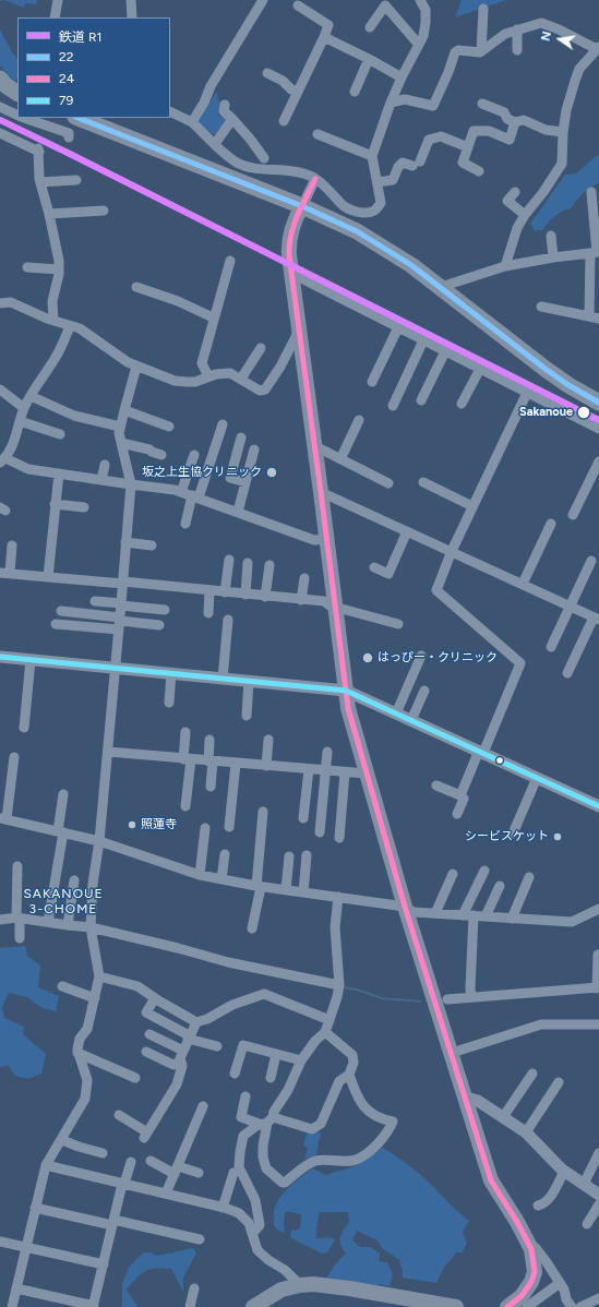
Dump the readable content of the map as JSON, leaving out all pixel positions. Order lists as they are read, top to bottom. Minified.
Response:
{"districts":["SAKANOUE 3-CHOME"],"places":["Sakanoue","坂之上生協クリニック","はっぴー・クリニック","照蓮寺","シービスケット"],"lines":["transit line 22","rail line R1","transit line 24","transit line 79"],"legend":["鉄道 R1","22","24","79"],"north":"left"}
